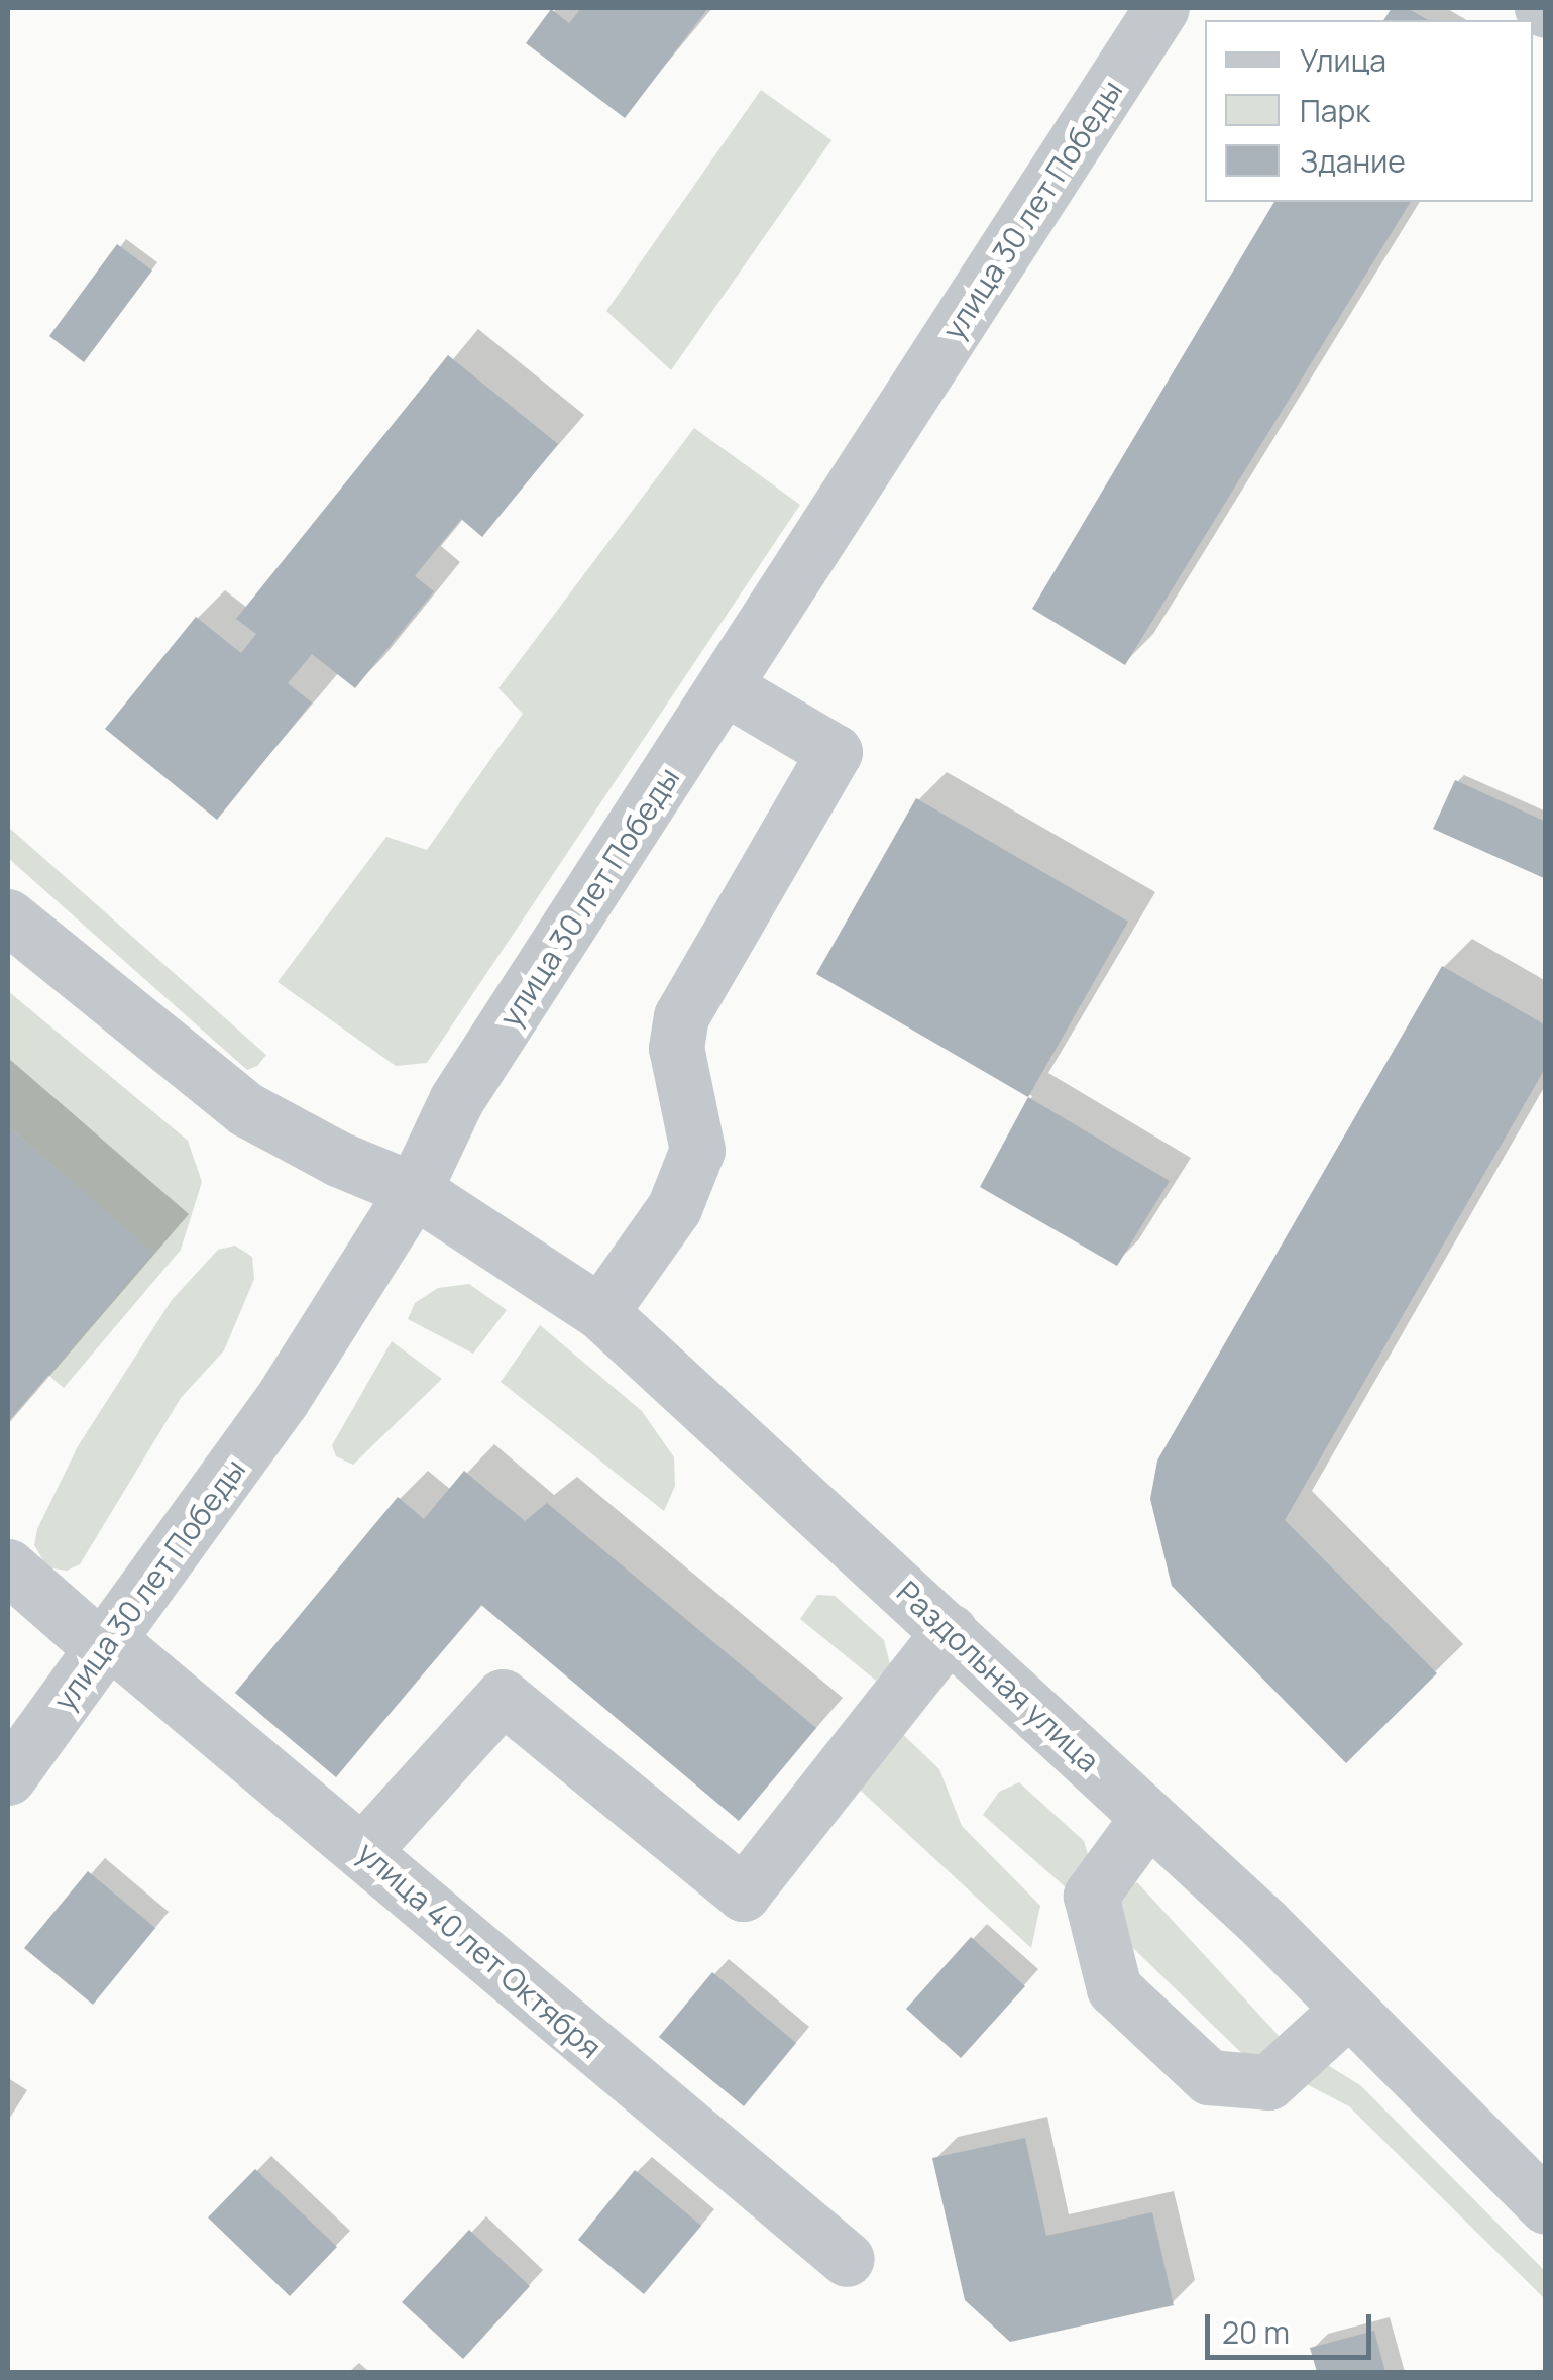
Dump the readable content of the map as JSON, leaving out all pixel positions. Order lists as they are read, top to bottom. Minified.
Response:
{"streets":{"street":["улица 30 лет Победы","Раздольная улица","улица 40 лет Октября"]},"crossings":[["улица 30 лет Победы","Раздольная улица"],["улица 30 лет Победы","улица 40 лет Октября"]],"legend":["Улица","Парк","Здание"],"scale_bar":"20 m"}
